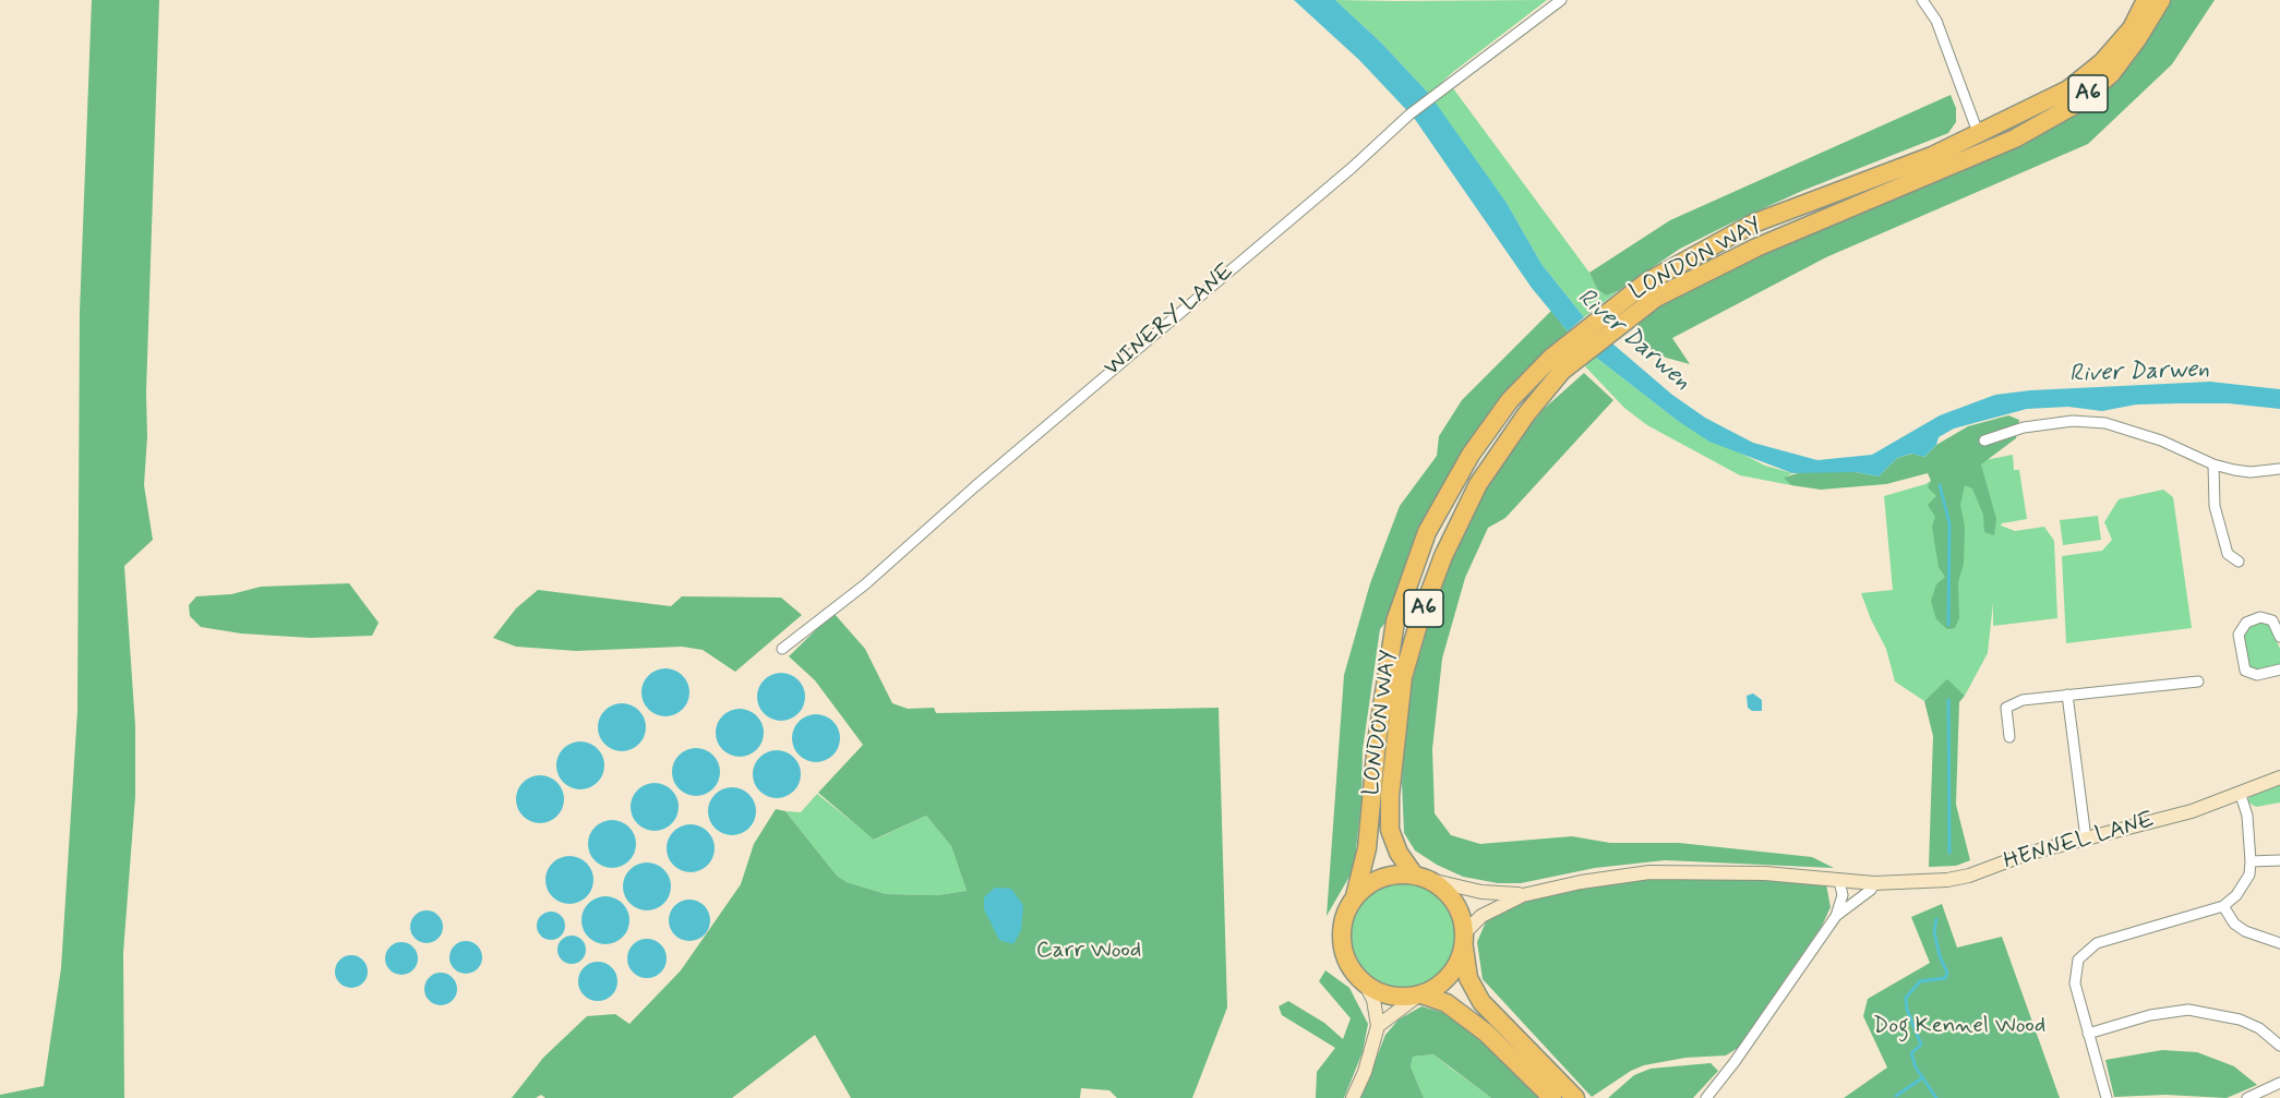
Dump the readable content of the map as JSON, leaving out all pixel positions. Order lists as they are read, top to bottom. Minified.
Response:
{"streets":{"highway":["A6","LONDON WAY"],"main road":["HENNEL LANE"],"street":["WINERY LANE"]},"crossings":[["A6","LONDON WAY"],["A6","HENNEL LANE"],["LONDON WAY","HENNEL LANE"]],"water":["River Darwen"],"parks":["Carr Wood","Dog Kennel Wood"]}
